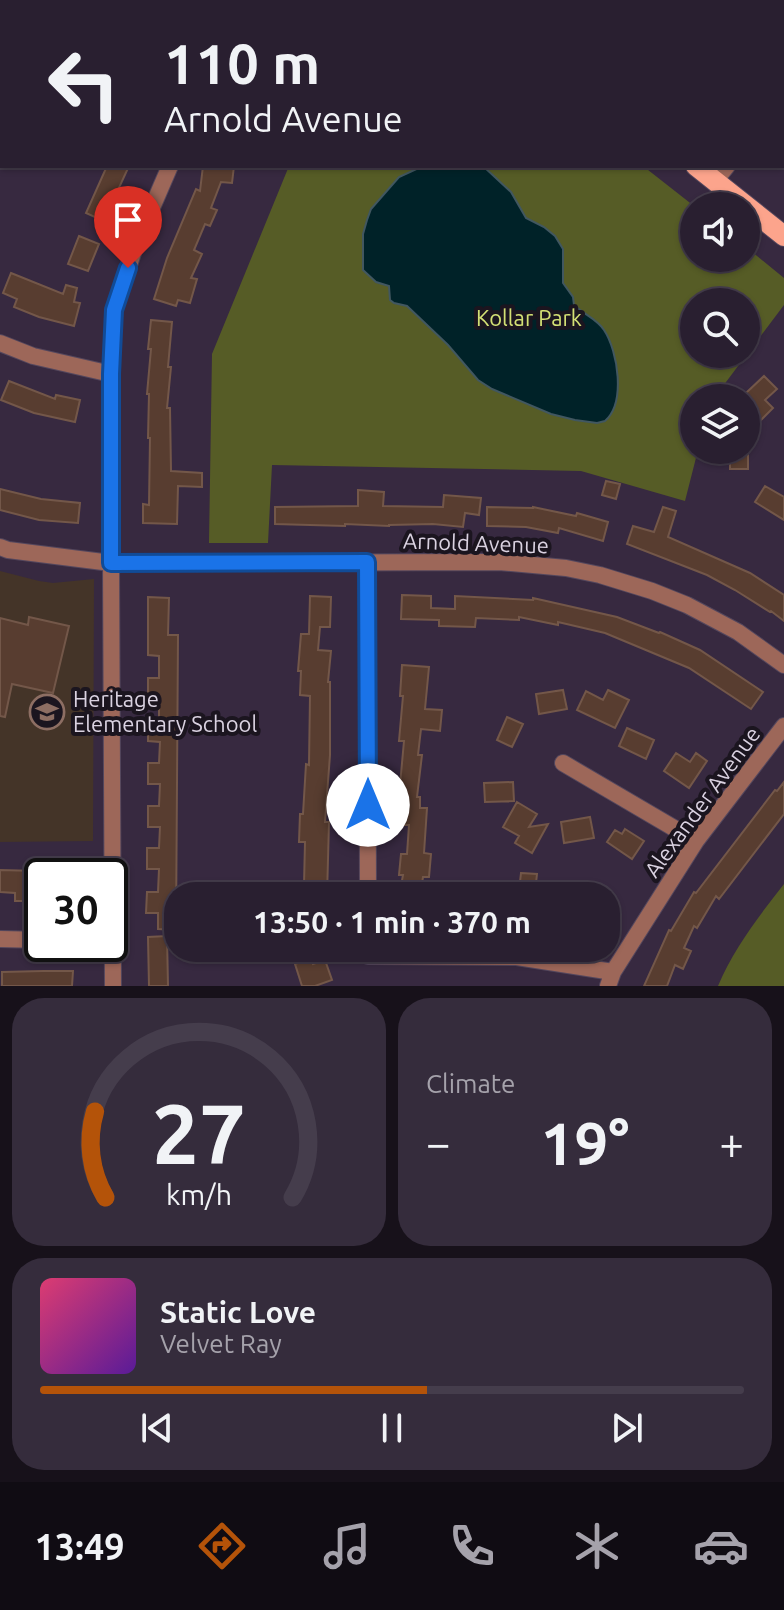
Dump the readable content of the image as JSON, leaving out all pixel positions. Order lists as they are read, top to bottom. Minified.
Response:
{"streets":{"street":["Arnold Avenue","Alexander Avenue"]},"parks":["Kollar Park"],"places":{"school or university":["Heritage Elementary School"]},"page":{"turn":["110 m","Arnold Avenue"],"limit":"30","trip":"13:50 · 1 min · 370 m","tile":"Climate","heat":["−","19°","+"],"song":["Static Love","Velvet Ray"],"tabs":"13:49","gauge":["27","km/h"]}}
